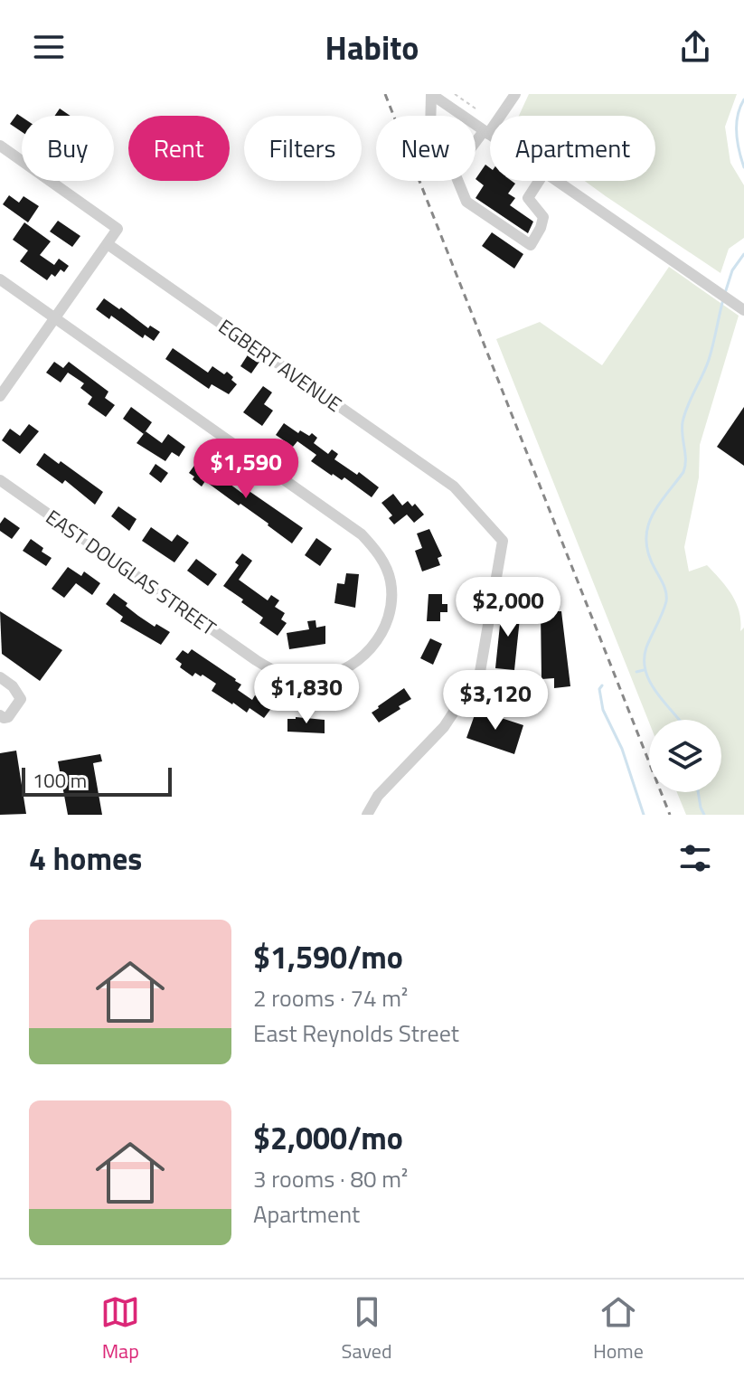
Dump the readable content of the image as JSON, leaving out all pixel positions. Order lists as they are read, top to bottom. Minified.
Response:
{"streets":{"street":["EGBERT AVENUE","EAST DOUGLAS STREET"]},"scale_bar":"100 m","page":{"header":"Habito","chip":["Buy","Rent","Filters","New","Apartment"],"price":["$1,590","$2,000","$1,830","$3,120"],"scale":"100 m","heading":"4 homes","list":[{"name":"$1,590/mo","note":"2 rooms · 74 m² · East Reynolds Street"},{"name":"$2,000/mo","note":"3 rooms · 80 m² · Apartment"}],"tabs":["Map","Saved","Home"]}}
